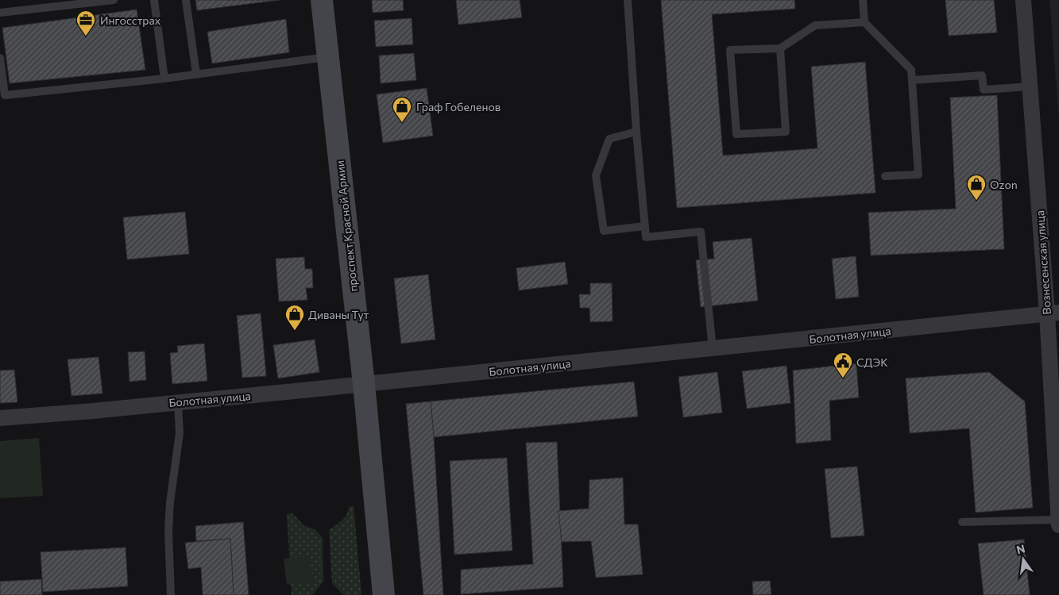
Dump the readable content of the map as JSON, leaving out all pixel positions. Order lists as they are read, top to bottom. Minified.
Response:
{"streets":{"main road":["проспект Красной Армии"],"street":["Вознесенская улица","Болотная улица"]},"crossings":[["проспект Красной Армии","Болотная улица"],["Вознесенская улица","Болотная улица"]],"places":{"office":["Ингосстрах"],"shop":["Граф Гобеленов","Ozon","Диваны Тут"],"public building":["СДЭК"]},"north":"top"}
